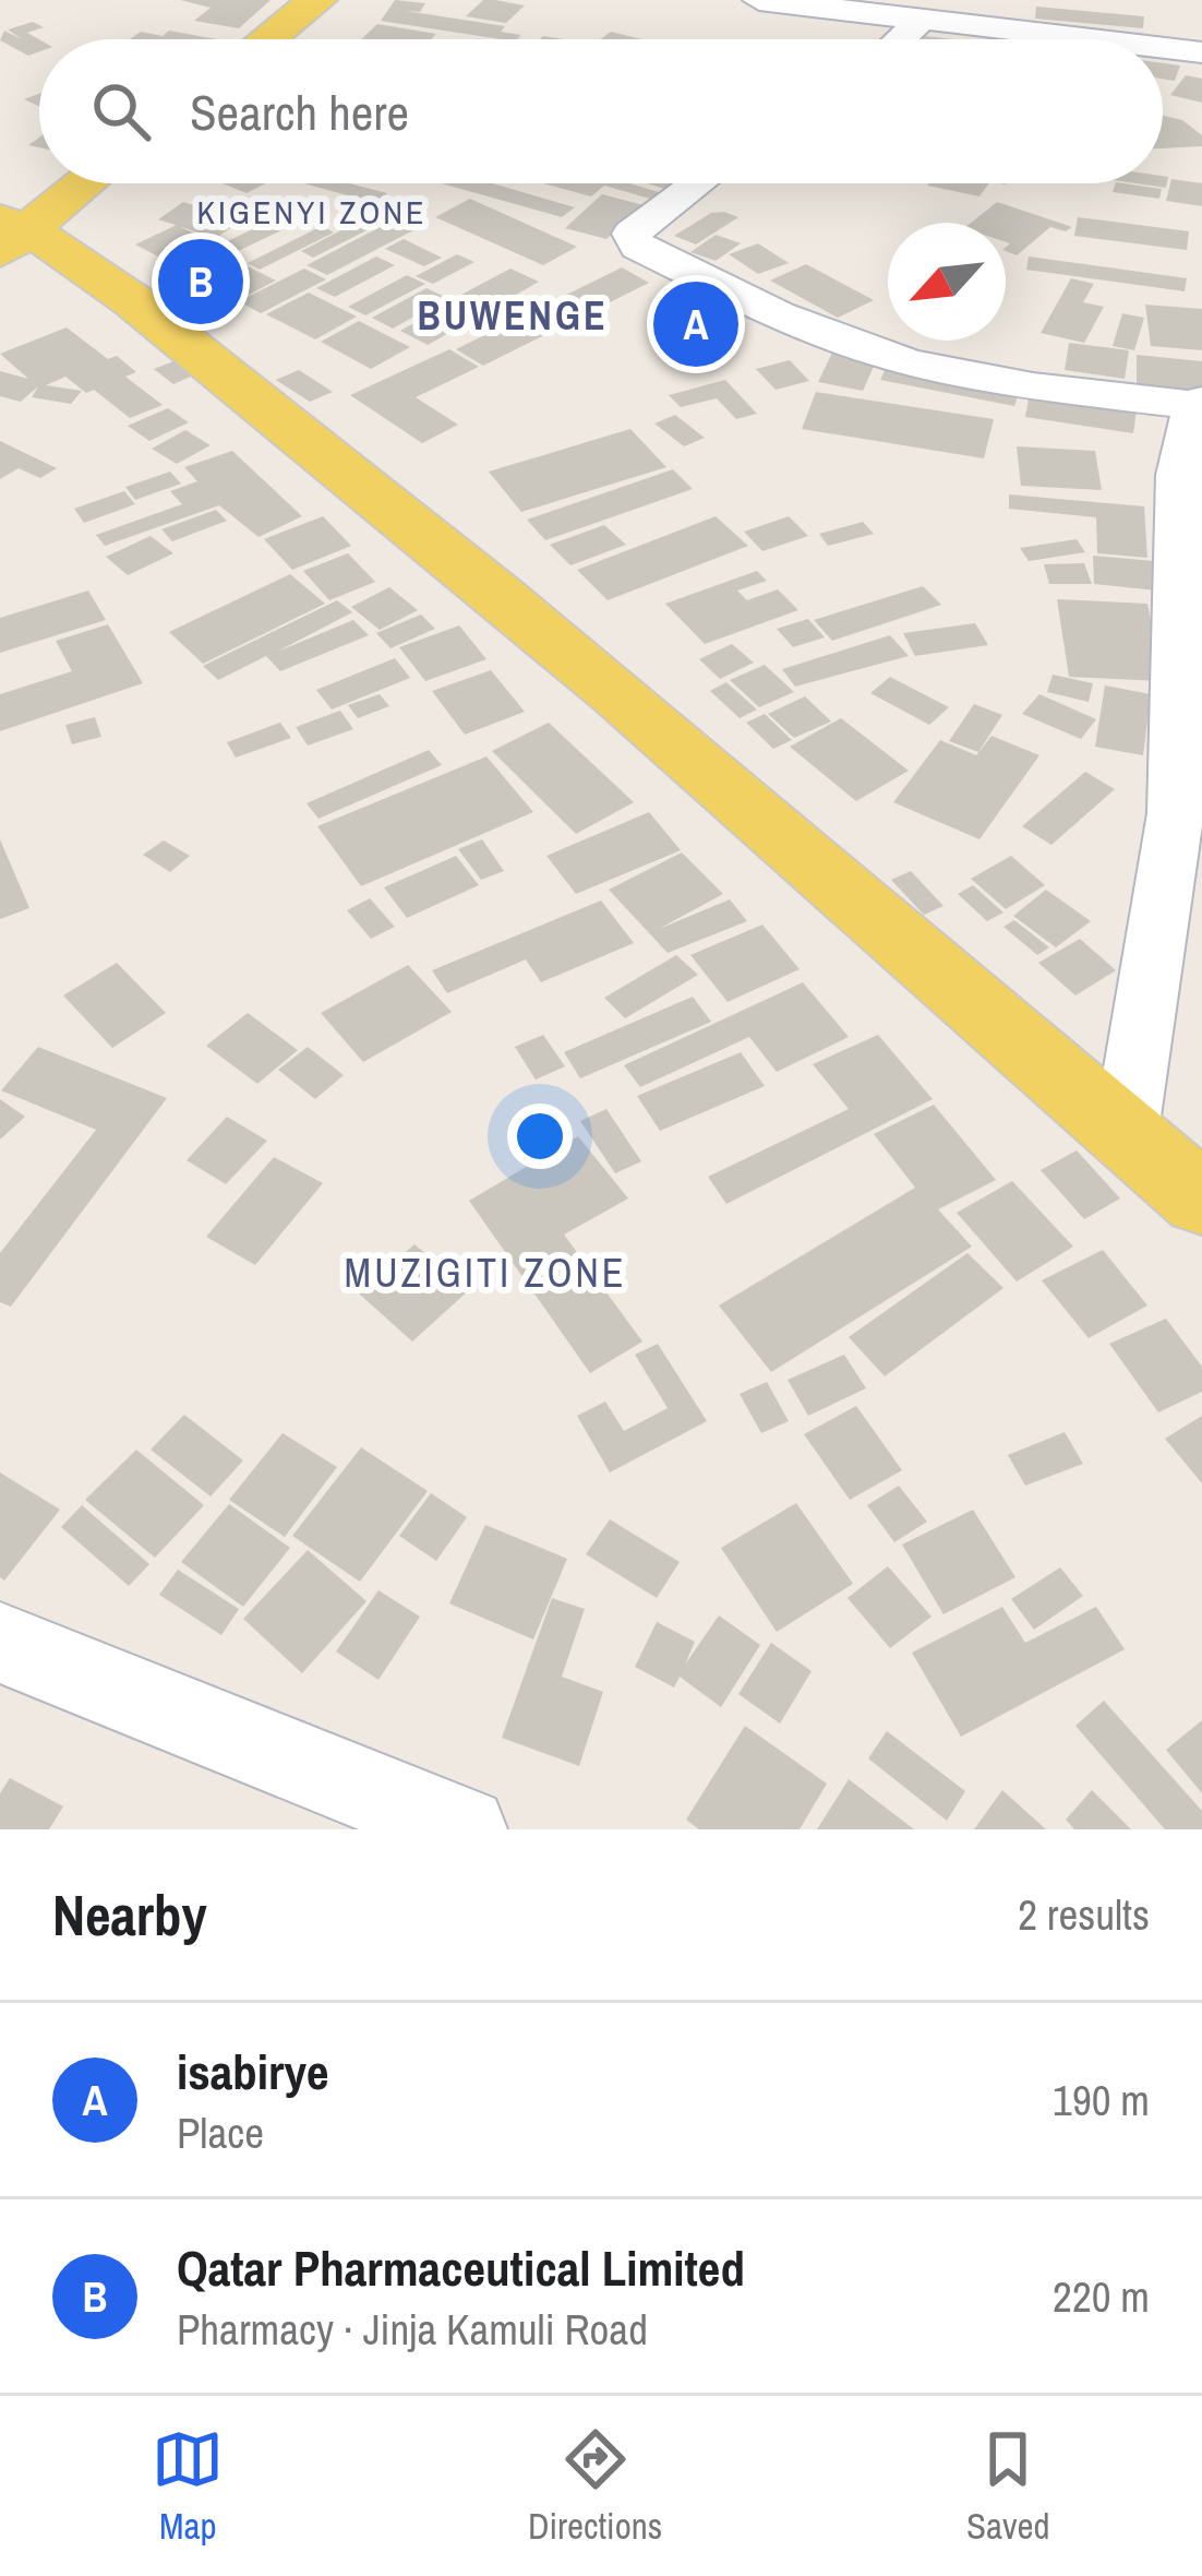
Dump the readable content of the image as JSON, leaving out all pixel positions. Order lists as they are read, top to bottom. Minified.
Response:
{"districts":["KIGENYI ZONE","BUWENGE","MUZIGITI ZONE"],"north":"bottom left","page":{"search":"Search here","pins":["B","A"],"heading":["Nearby","2 results"],"list":[{"mark":"A","name":"isabirye","note":"Place","value":"190 m"},{"mark":"B","name":"Qatar Pharmaceutical Limited","note":"Pharmacy · Jinja Kamuli Road","value":"220 m"}],"nav":["Map","Directions","Saved"]}}
